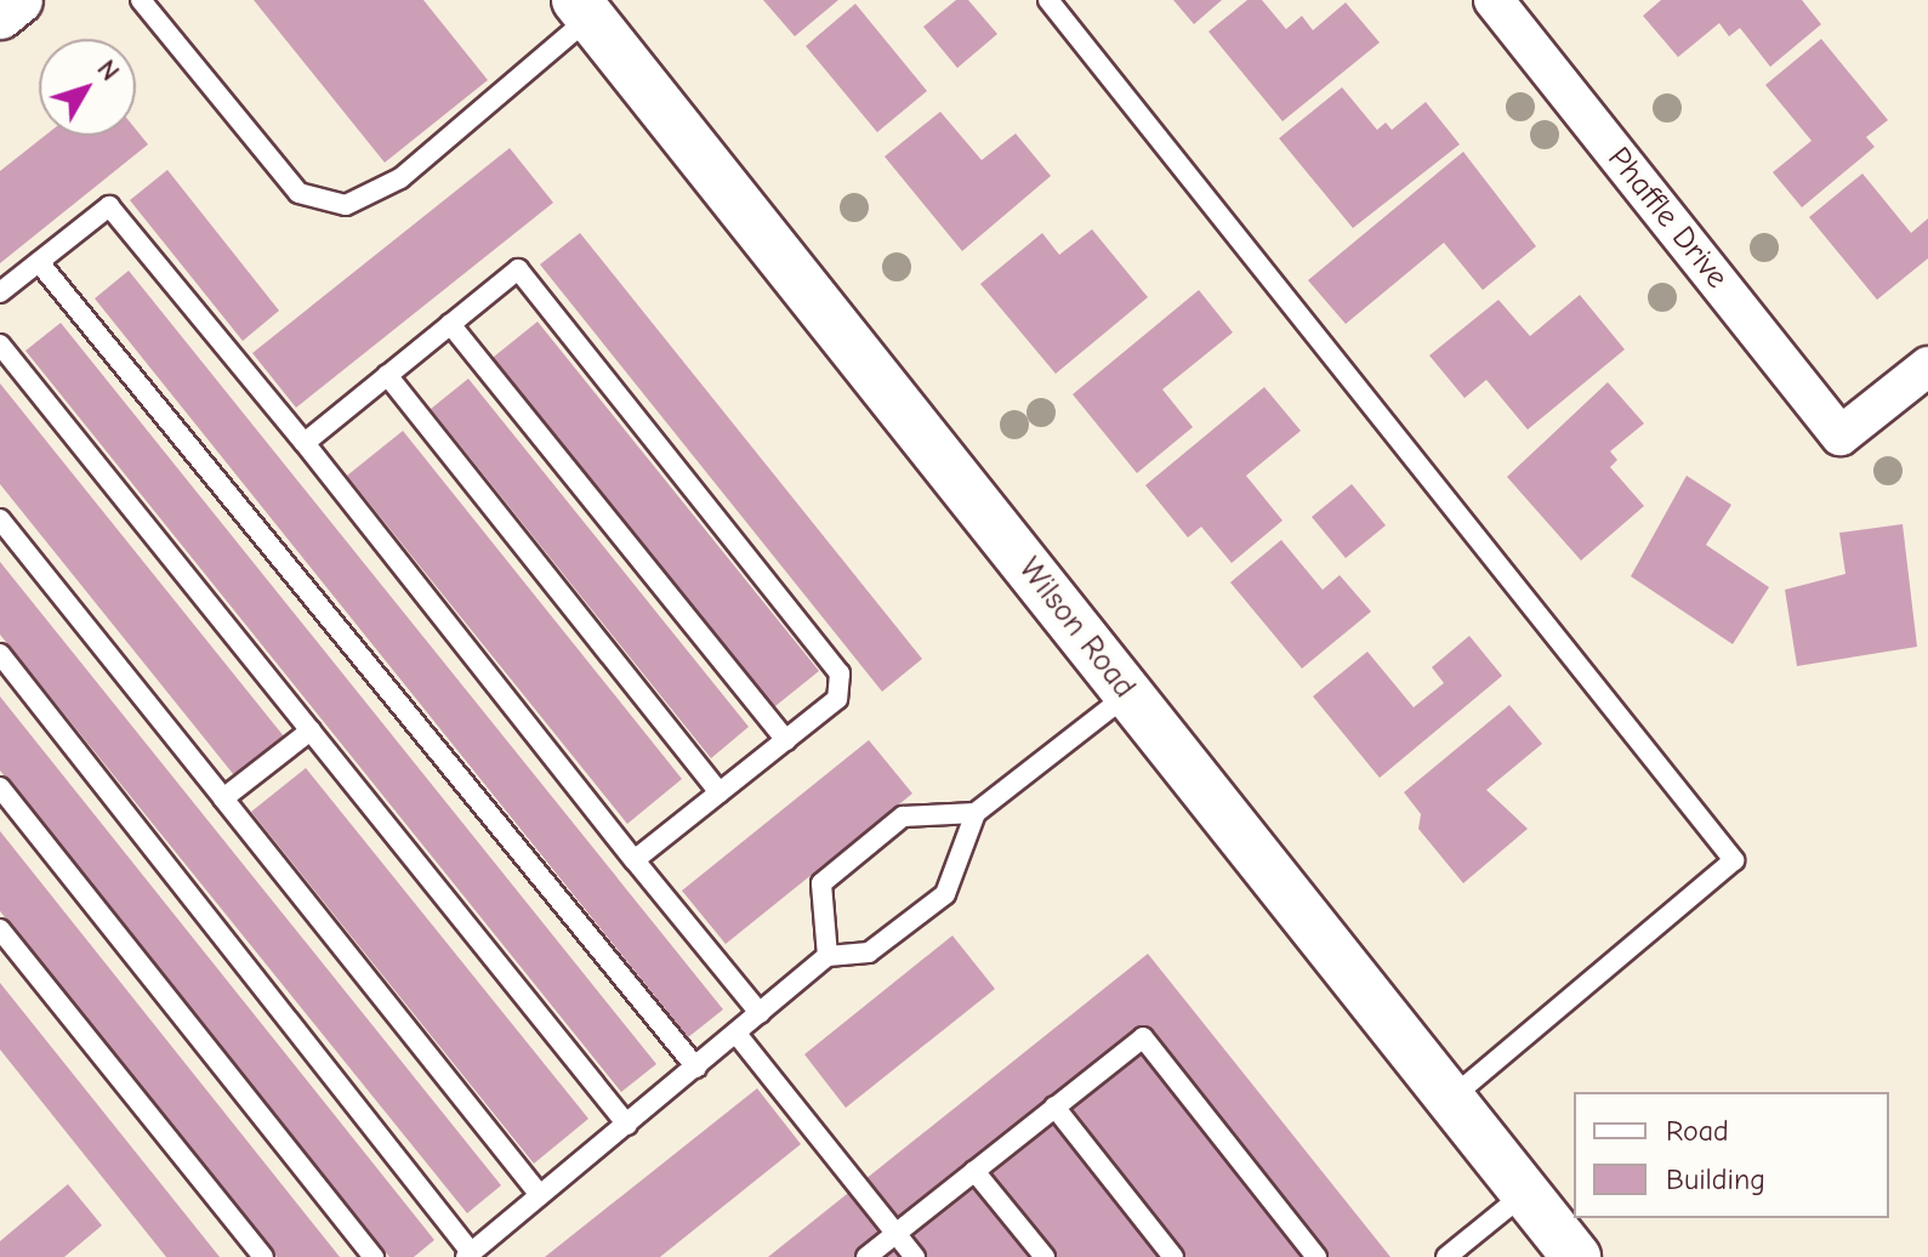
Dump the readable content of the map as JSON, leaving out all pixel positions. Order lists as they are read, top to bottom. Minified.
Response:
{"streets":{"street":["Phaffle Drive","Wilson Road"]},"legend":["Road","Building"],"north":"top right"}
